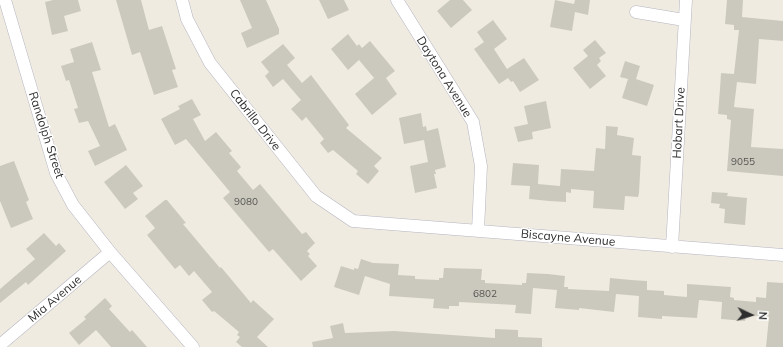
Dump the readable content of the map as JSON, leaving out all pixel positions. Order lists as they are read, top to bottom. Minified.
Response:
{"streets":{"street":["Daytona Avenue","Cabrillo Drive","Hobart Drive","Randolph Street","Biscayne Avenue","Mia Avenue"]},"crossings":[["Daytona Avenue","Biscayne Avenue"],["Cabrillo Drive","Biscayne Avenue"],["Hobart Drive","Biscayne Avenue"],["Randolph Street","Mia Avenue"]],"house_numbers":["9055","9080","6802"],"north":"right"}
